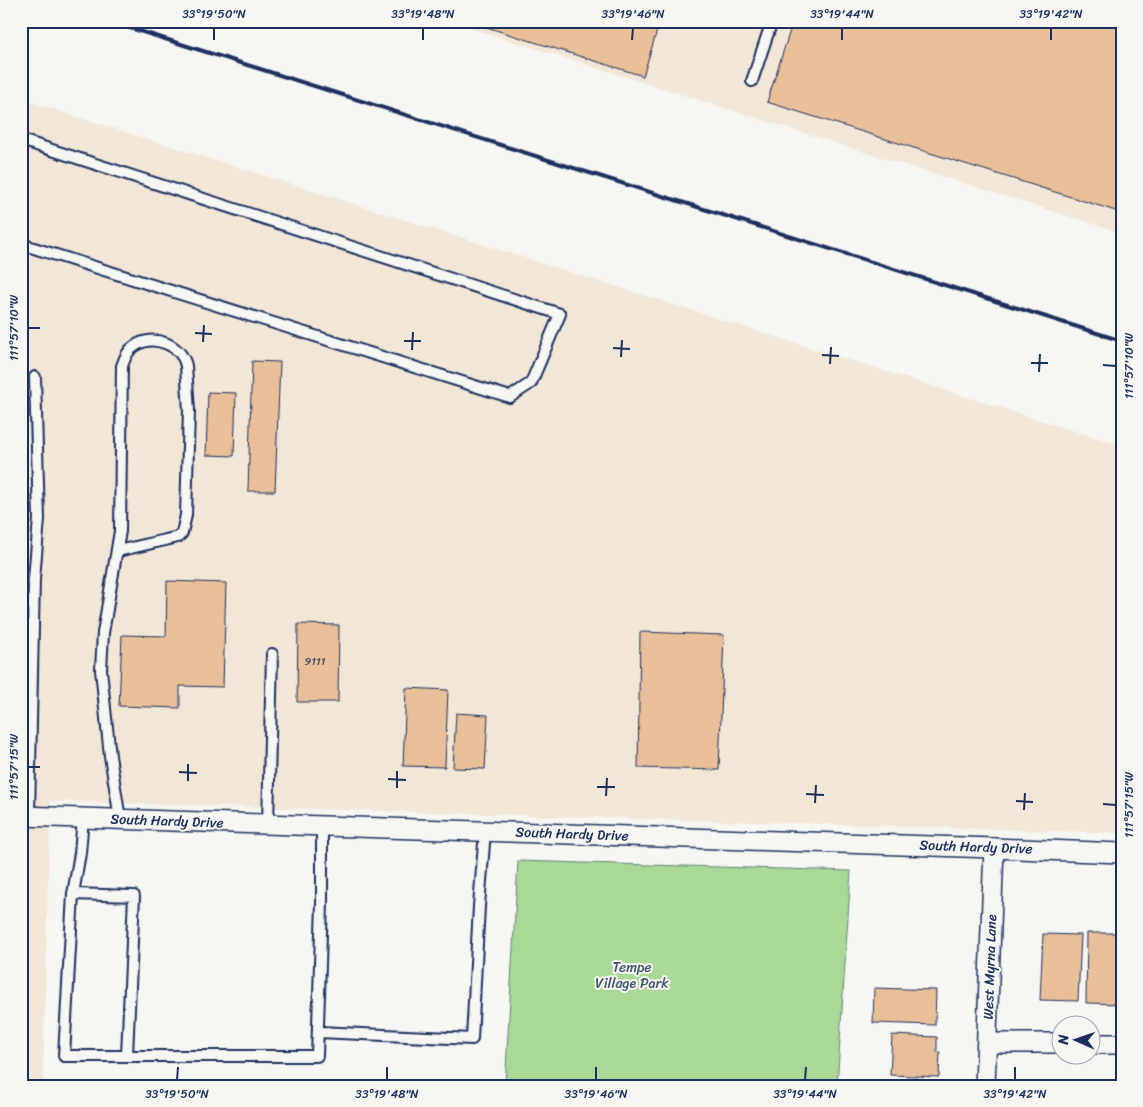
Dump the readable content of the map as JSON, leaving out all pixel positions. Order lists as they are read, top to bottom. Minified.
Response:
{"streets":{"street":["South Hardy Drive","West Myrna Lane"]},"crossings":[["South Hardy Drive","West Myrna Lane"]],"parks":["Tempe Village Park"],"house_numbers":["9111"],"north":"left","coordinates":["33°19'50\"N","33°19'48\"N","33°19'46\"N","33°19'44\"N","33°19'42\"N","111°57'10\"W","111°57'15\"W"]}
